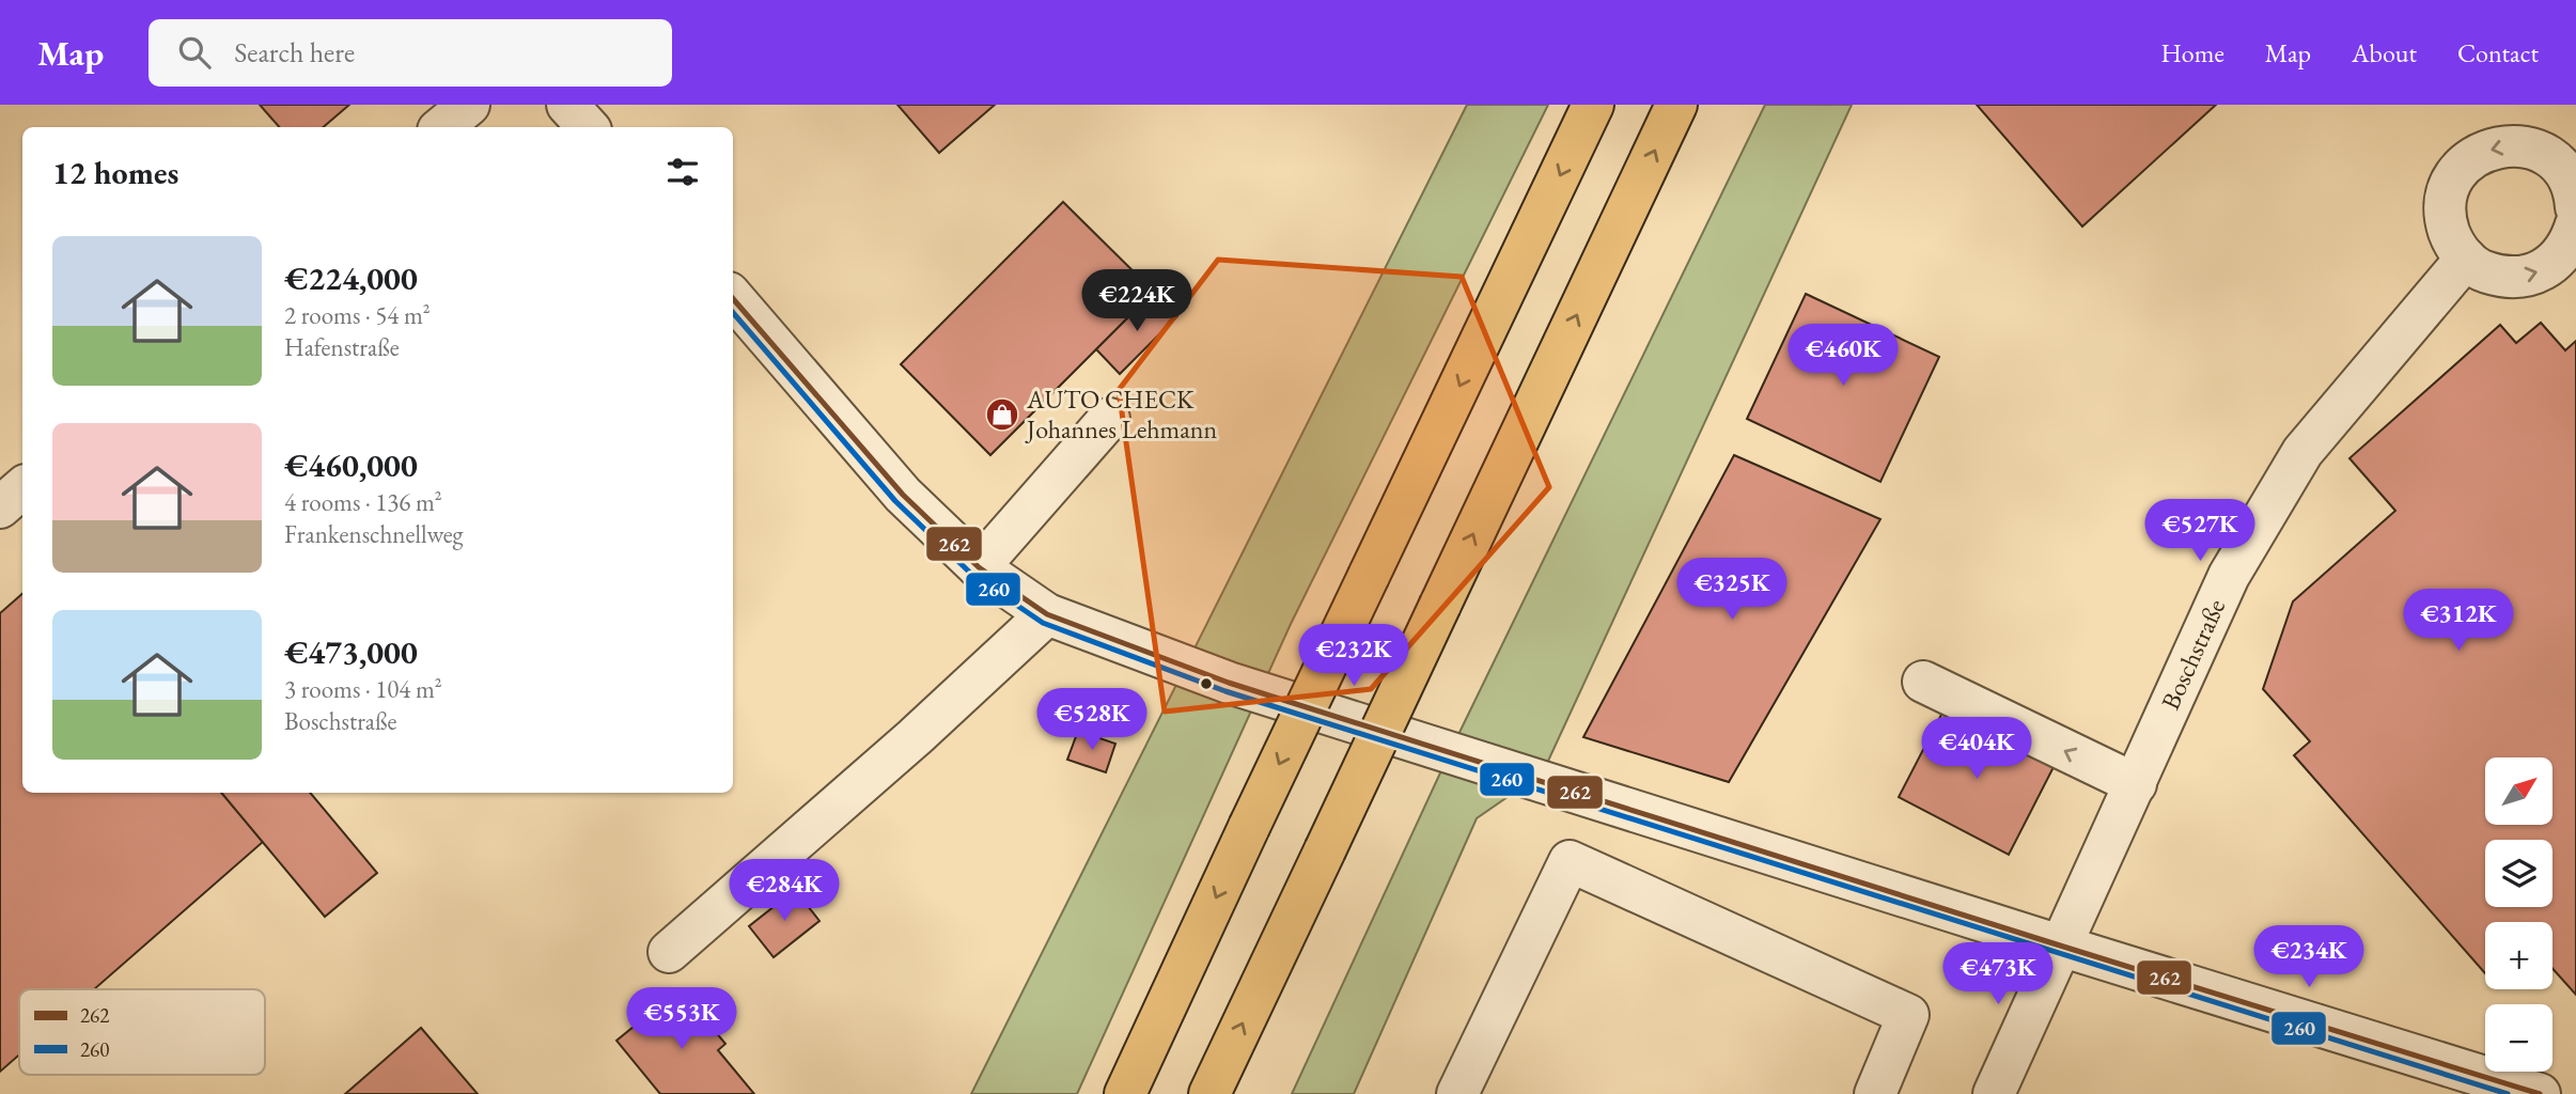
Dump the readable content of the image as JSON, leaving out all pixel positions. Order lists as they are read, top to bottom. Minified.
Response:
{"streets":{"street":["Boschstraße"]},"places":{"shop":["AUTO CHECK Johannes Lehmann"]},"lines":["transit line 262","transit line 260"],"legend":["262","260"],"north":"top right","page":{"header":"Map","search":"Search here","nav":["Home","Map","About","Contact"],"heading":"12 homes","list":[{"name":"€224,000","note":"2 rooms · 54 m² · Hafenstraße"},{"name":"€460,000","note":"4 rooms · 136 m² · Frankenschnellweg"},{"name":"€473,000","note":"3 rooms · 104 m² · Boschstraße"}],"price":["€224K","€460K","€527K","€325K","€312K","€232K","€528K","€404K","€284K","€234K","€473K","€553K"],"map_buttons":["+","−"]}}
